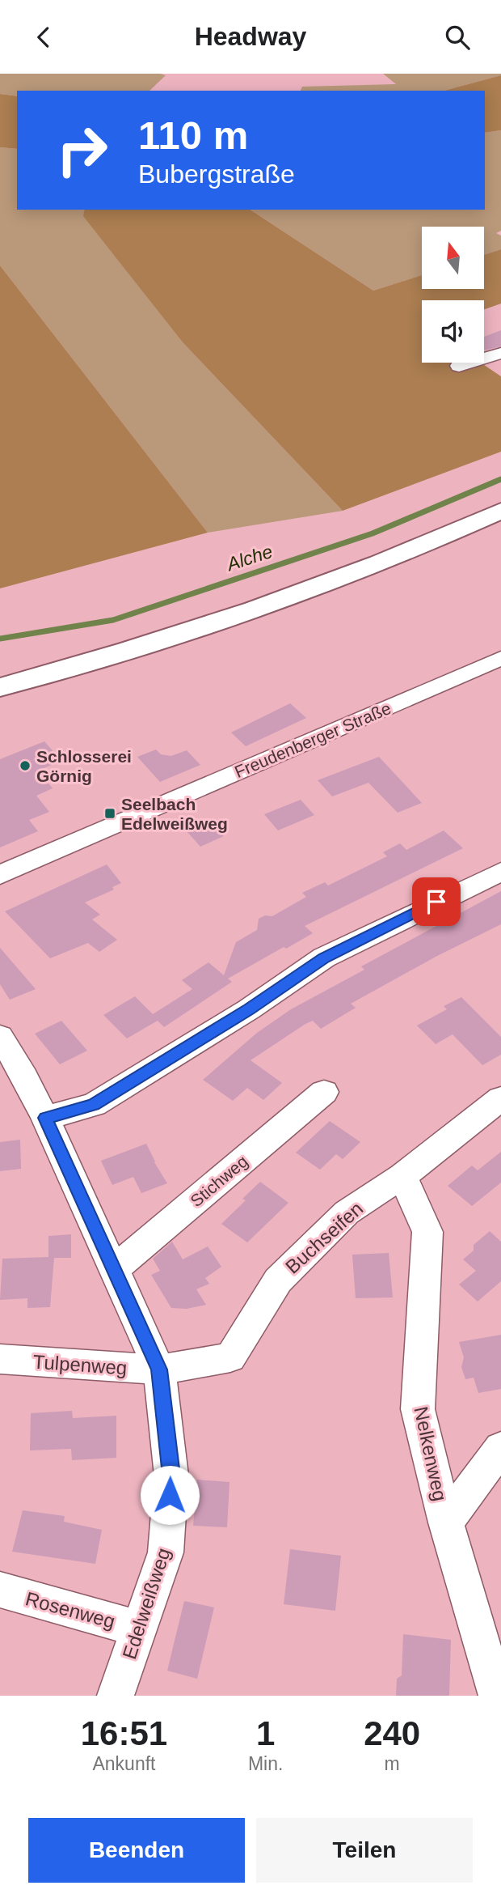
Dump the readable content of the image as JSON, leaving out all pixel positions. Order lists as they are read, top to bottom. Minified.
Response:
{"streets":{"street":["Freudenberger Straße","Stichweg","Buchseifen","Tulpenweg","Nelkenweg","Edelweißweg","Rosenweg"]},"crossings":[["Stichweg","Edelweißweg"],["Buchseifen","Tulpenweg"],["Buchseifen","Nelkenweg"],["Buchseifen","Edelweißweg"],["Tulpenweg","Edelweißweg"],["Edelweißweg","Rosenweg"]],"water":["Alche"],"places":{"other":["Schlosserei Görnig"],"transit":["Seelbach Edelweißweg"]},"north":"top","page":{"header":"Headway","turn":["110 m","Bubergstraße"],"eta":["16:51","Ankunft","1","Min.","240","m"],"buttons":["Beenden","Teilen"]}}
